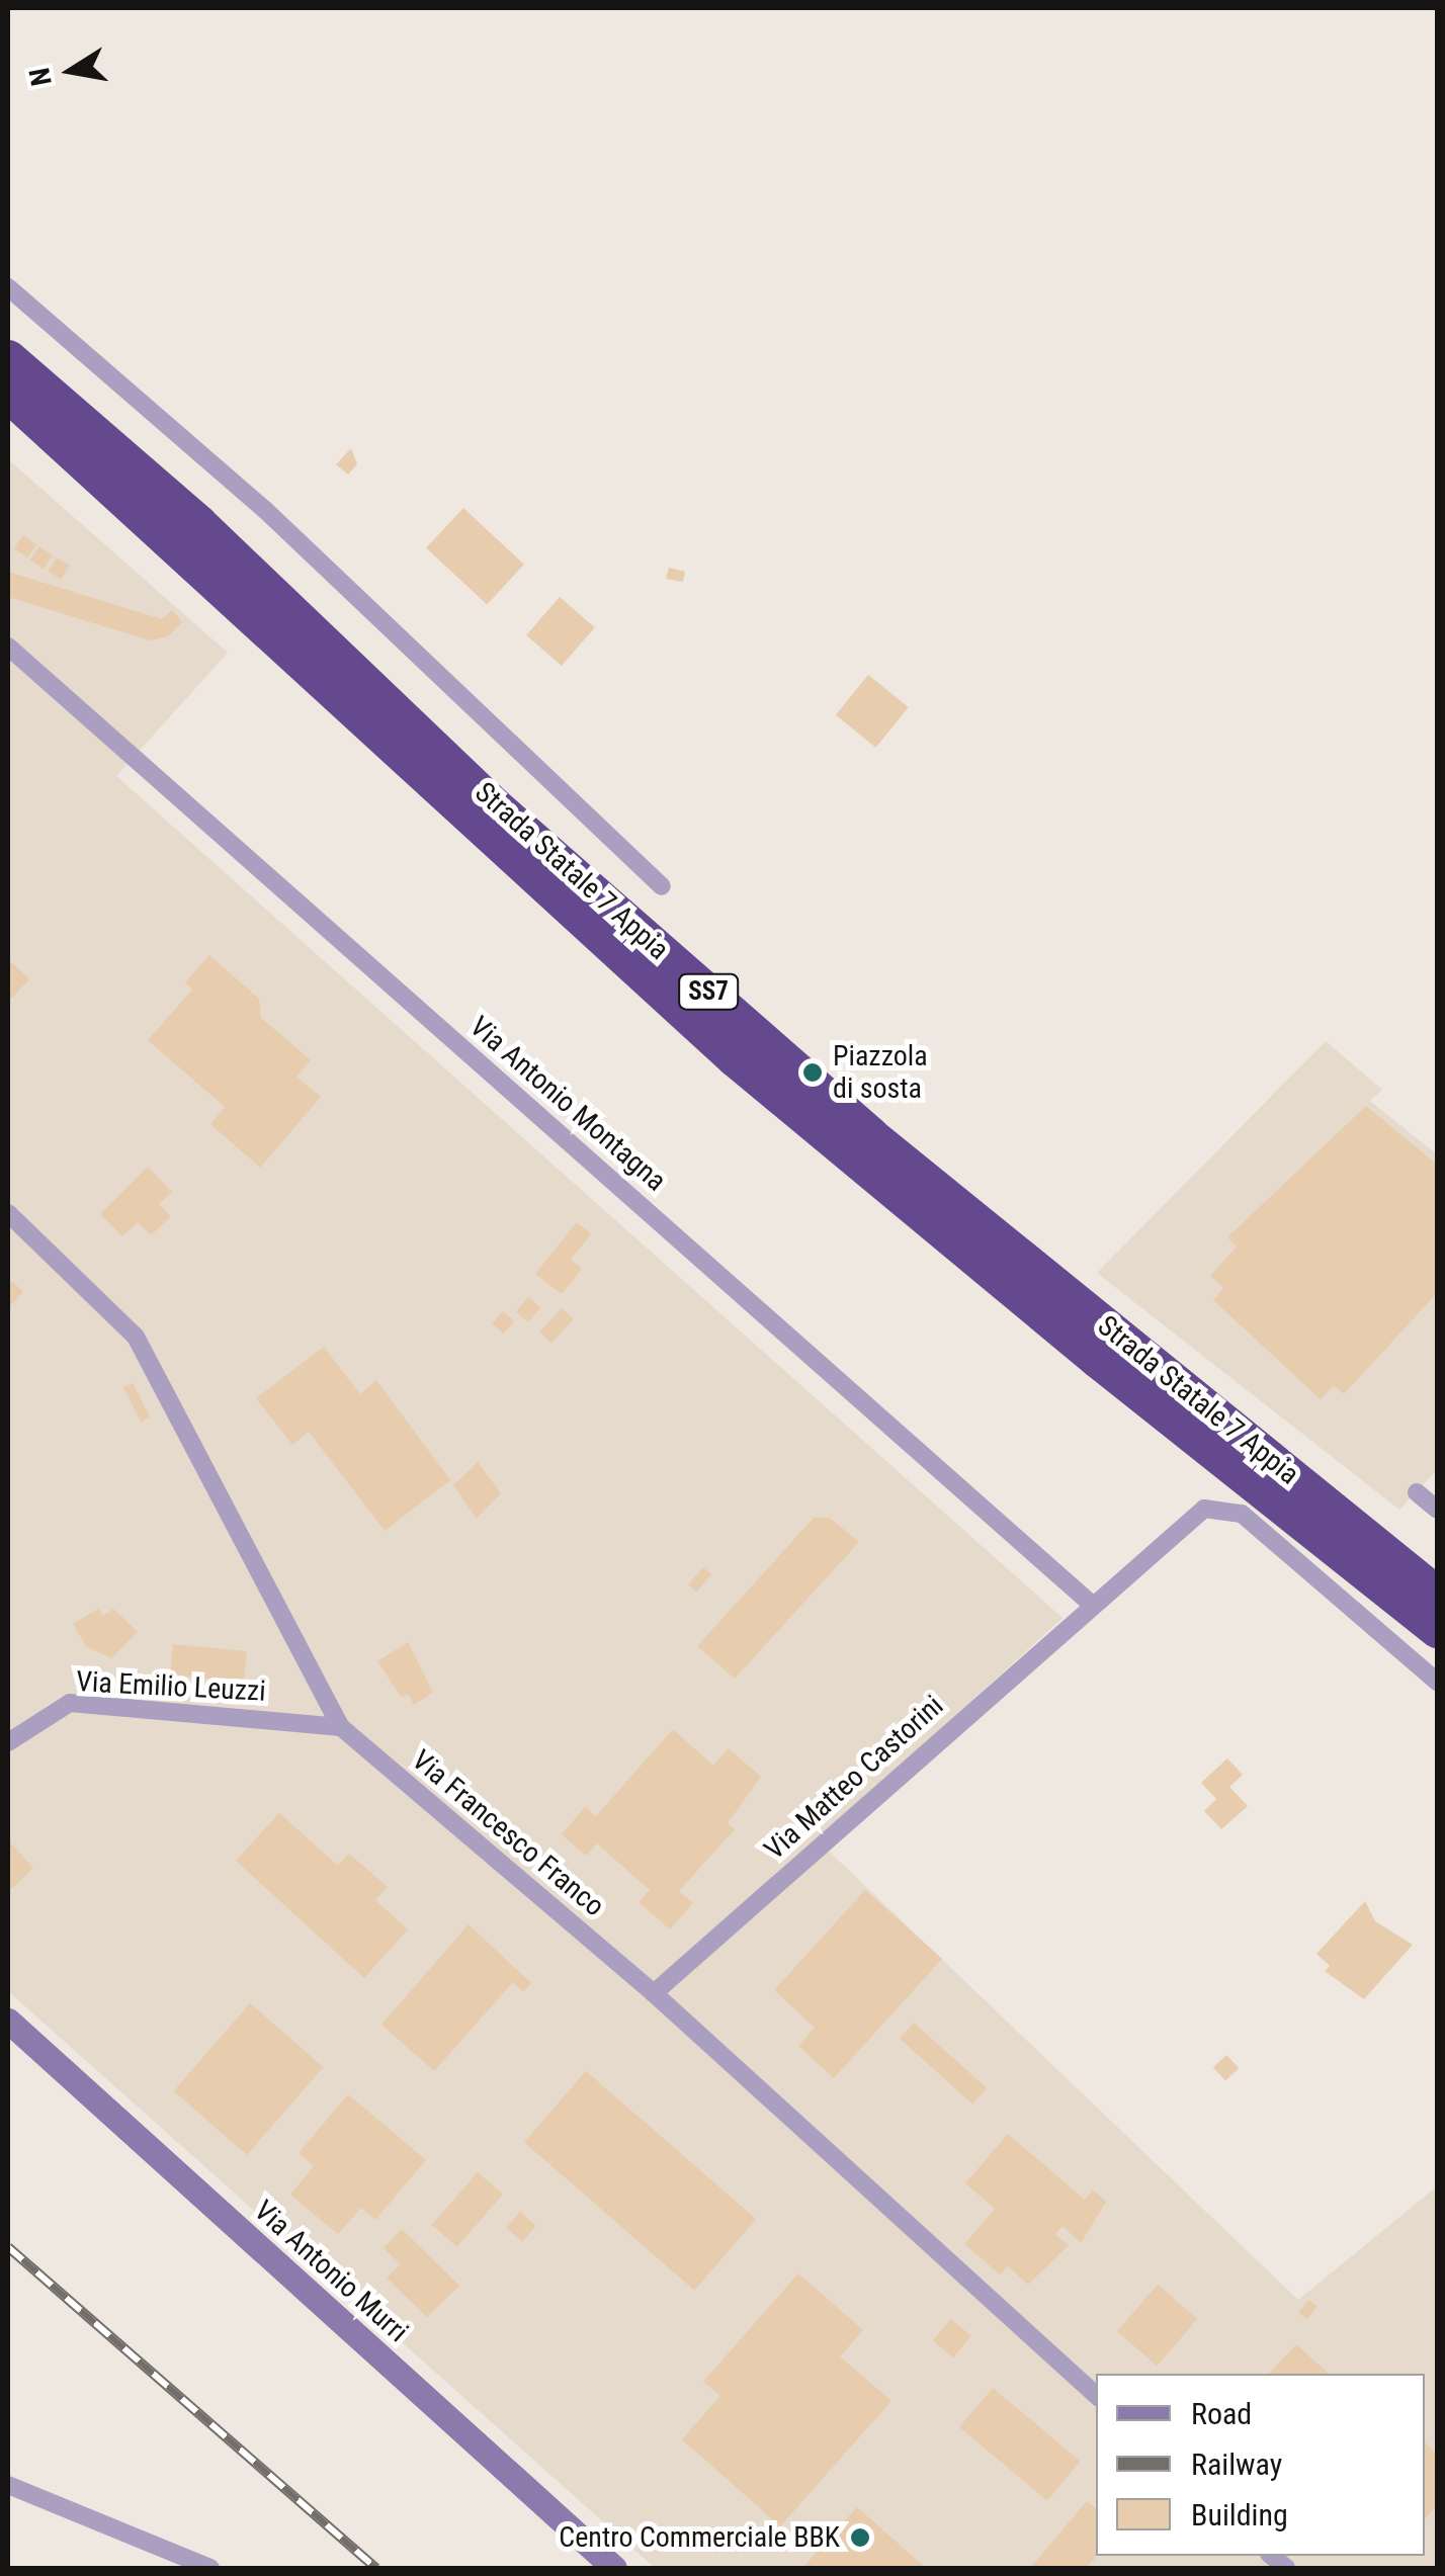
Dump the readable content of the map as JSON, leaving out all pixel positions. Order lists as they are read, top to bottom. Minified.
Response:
{"streets":{"highway":["Strada Statale 7 Appia","SS7"],"street":["Via Antonio Montagna","Via Emilio Leuzzi","Via Matteo Castorini","Via Francesco Franco","Via Antonio Murri"]},"crossings":[["Via Antonio Montagna","Via Matteo Castorini"],["Via Emilio Leuzzi","Via Francesco Franco"],["Via Matteo Castorini","Via Francesco Franco"]],"places":["Piazzola di sosta","Centro Commerciale BBK"],"legend":["Road","Railway","Building"],"north":"left"}
